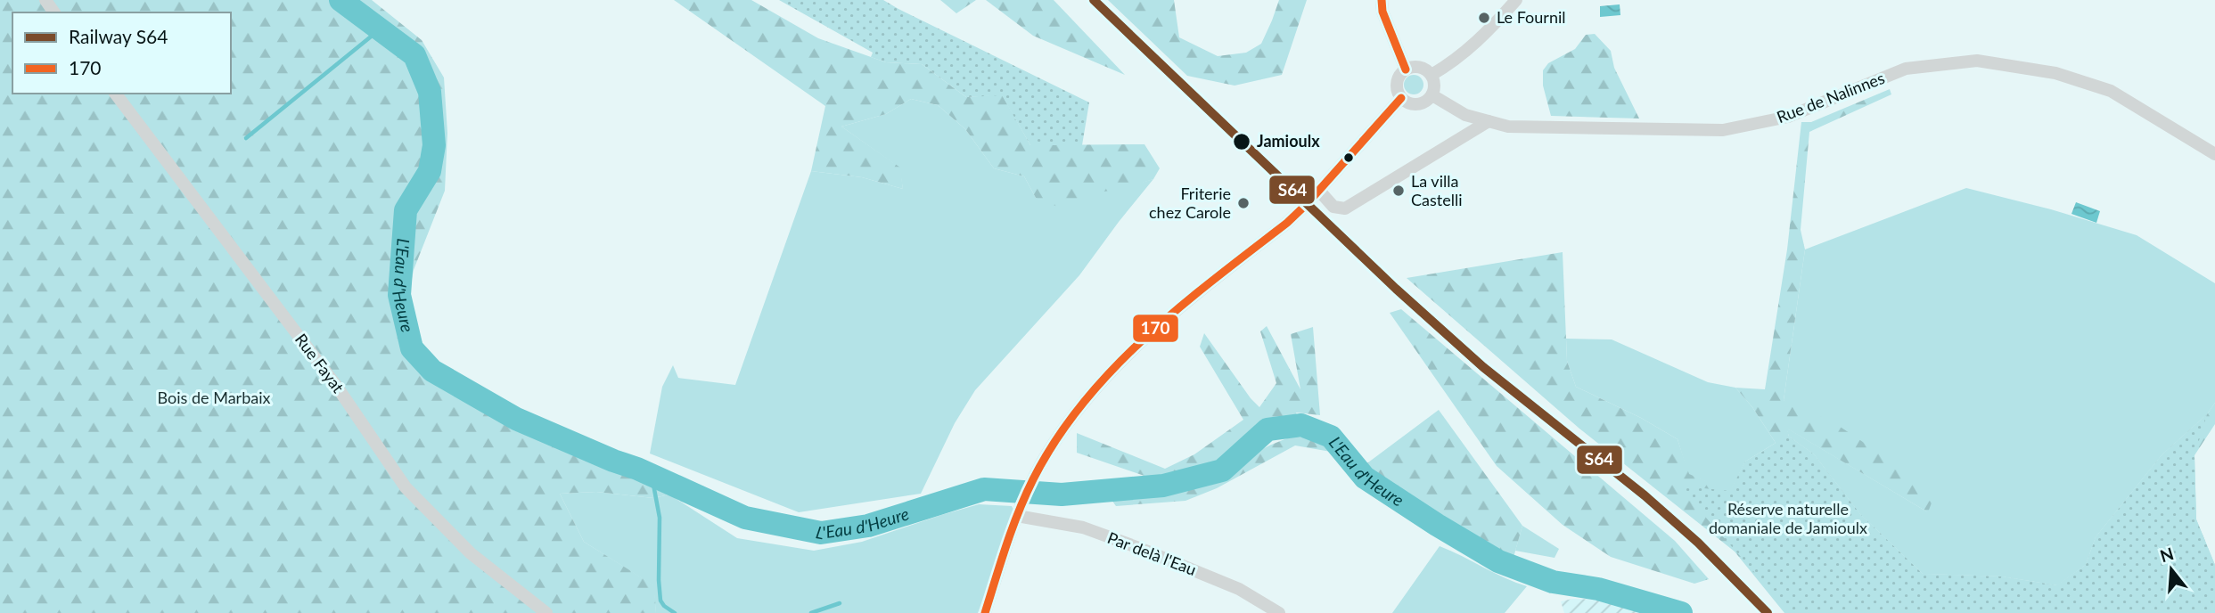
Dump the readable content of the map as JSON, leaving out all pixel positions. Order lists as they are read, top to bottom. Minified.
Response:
{"streets":{"street":["Rue de Nalinnes","Rue Fayat","Par delà l'Eau"]},"water":["L'Eau d'Heure"],"parks":["Bois de Marbaix","Réserve naturelle domaniale de Jamioulx"],"places":["Le Fournil","Jamioulx","La villa Castelli","Friterie chez Carole"],"lines":["rail line S64","transit line 170"],"legend":["Railway S64","170"],"north":"top"}
